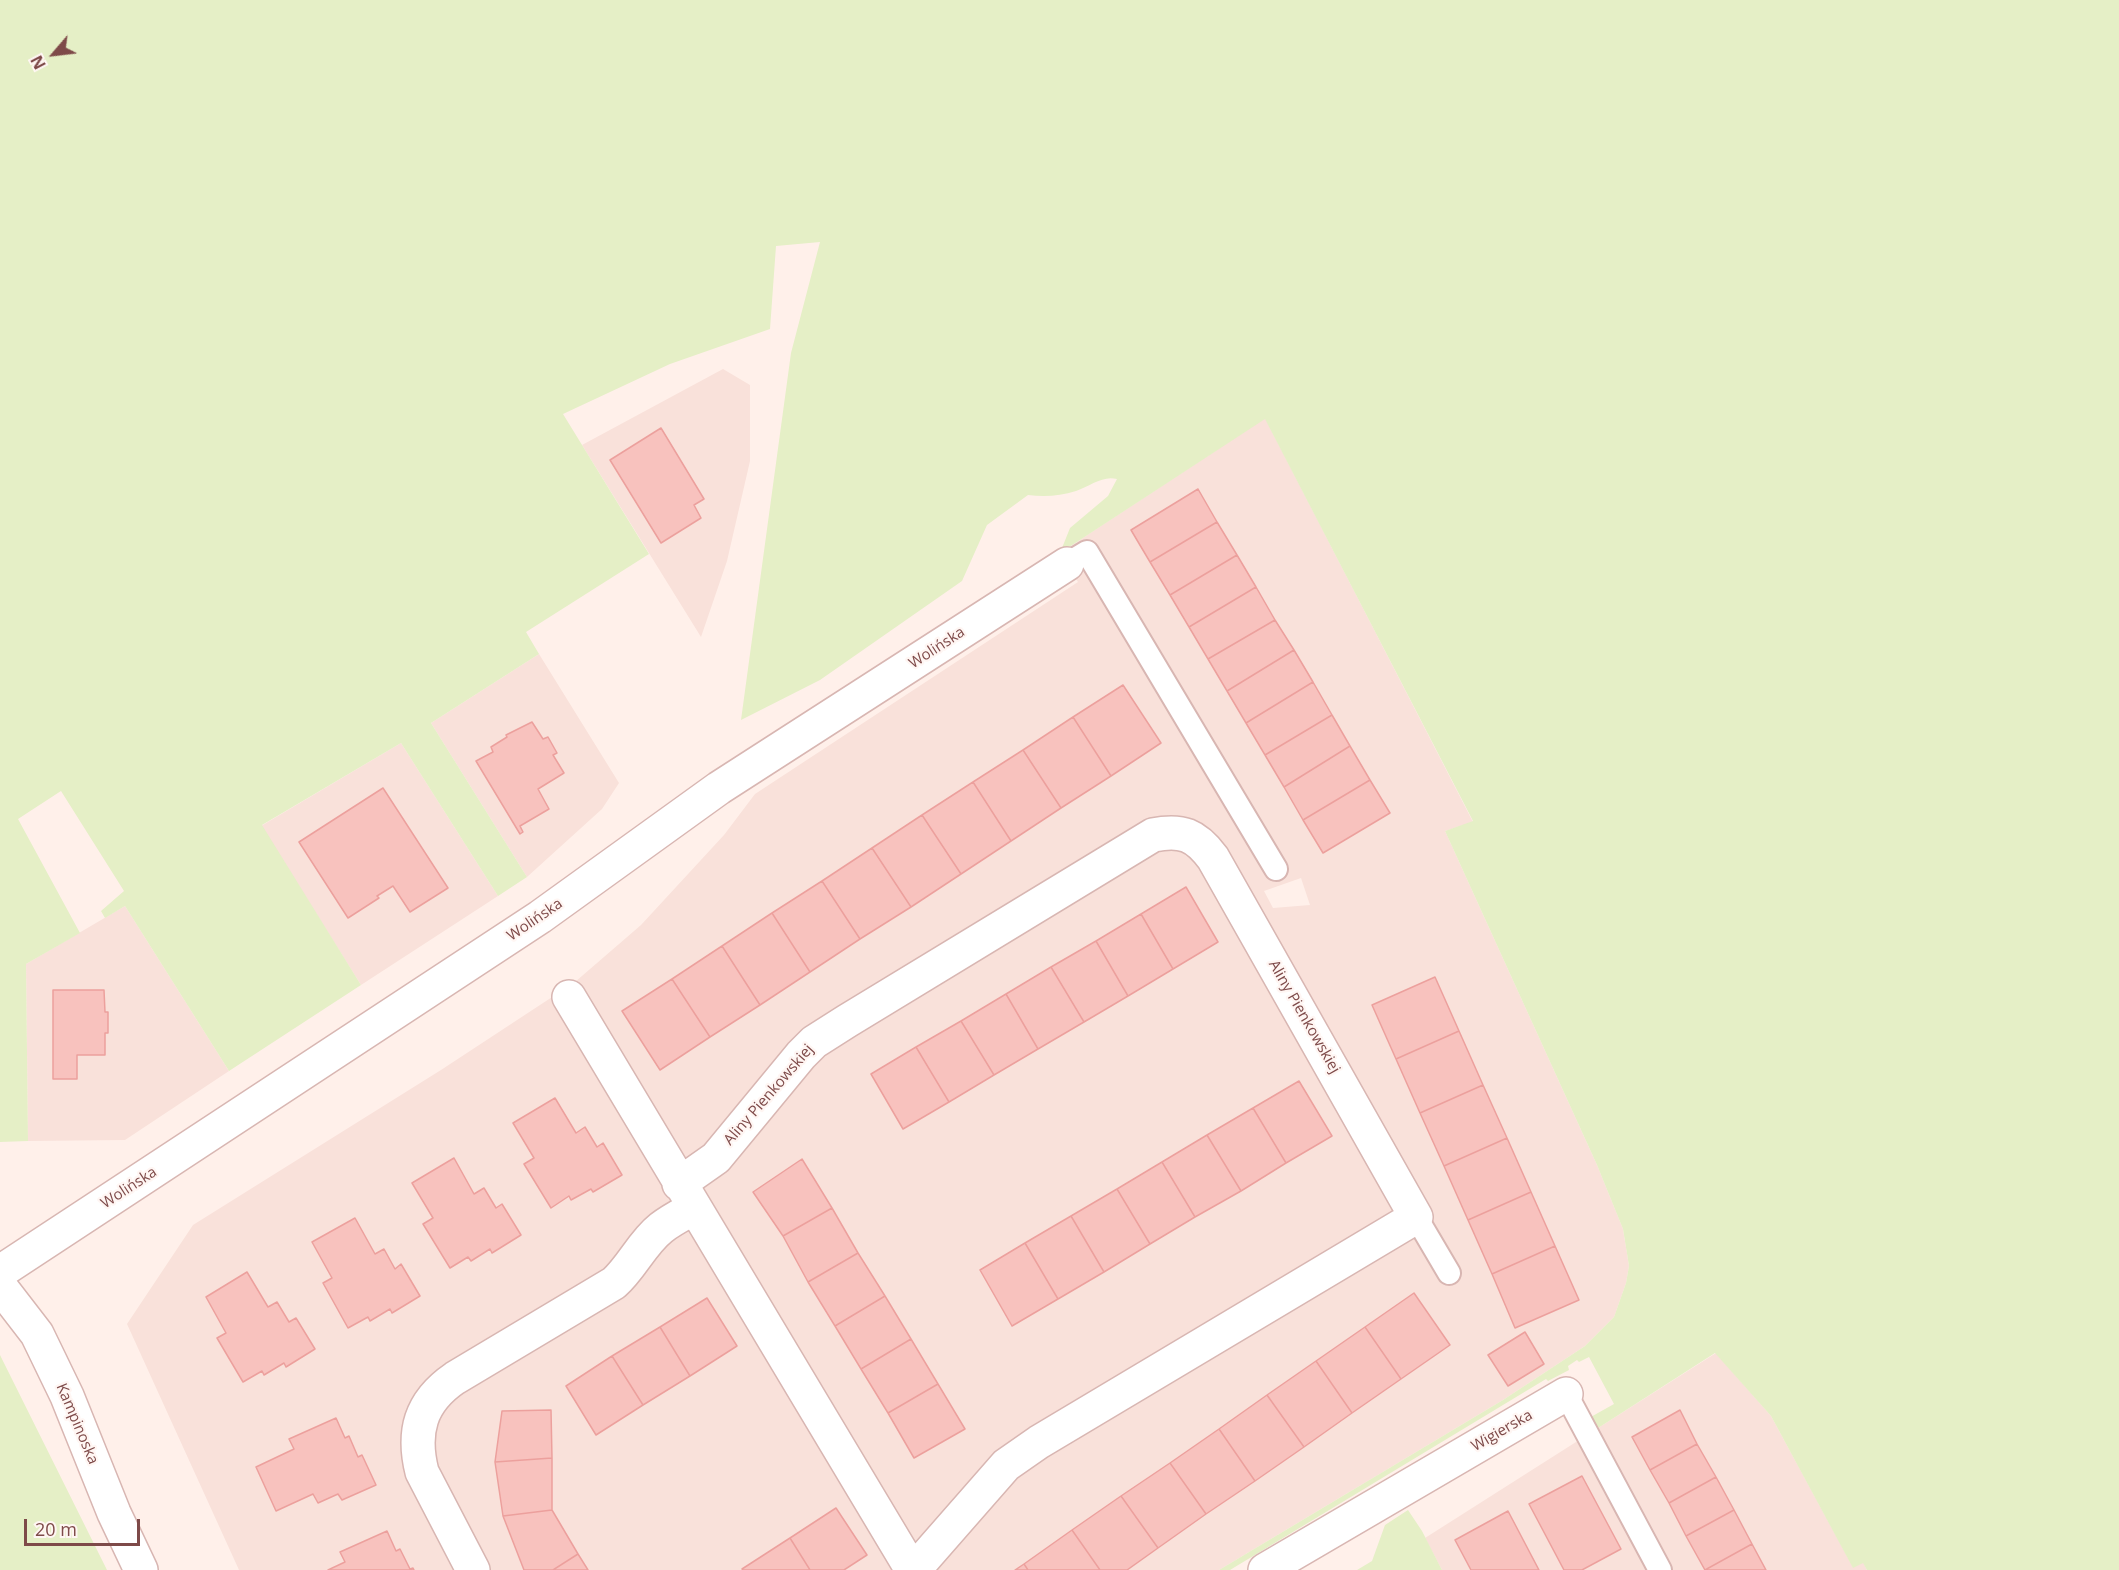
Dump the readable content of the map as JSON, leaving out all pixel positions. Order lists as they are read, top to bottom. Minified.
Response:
{"streets":{"street":["Wolińska","Aliny Pienkowskiej","Kampinoska","Wigierska"]},"scale_bar":"20 m","north":"bottom left"}
